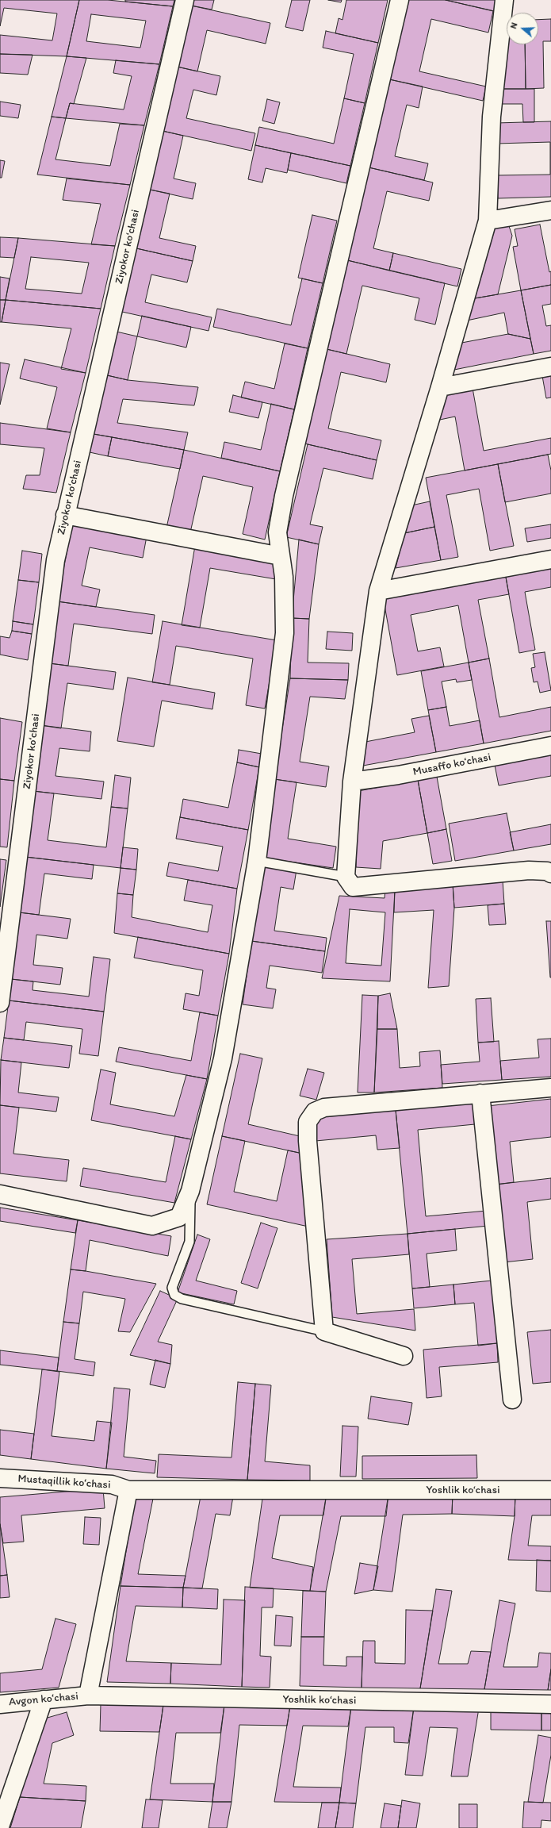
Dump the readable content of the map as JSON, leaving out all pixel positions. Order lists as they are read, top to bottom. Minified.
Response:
{"streets":{"street":["Ziyokor koʻchasi","Musaffo koʻchasi","Mustaqillik koʻchasi","Yoshlik koʻchasi","Avgon koʻchasi"]},"crossings":[["Mustaqillik koʻchasi","Yoshlik koʻchasi"],["Yoshlik koʻchasi","Avgon koʻchasi"]],"north":"left"}
